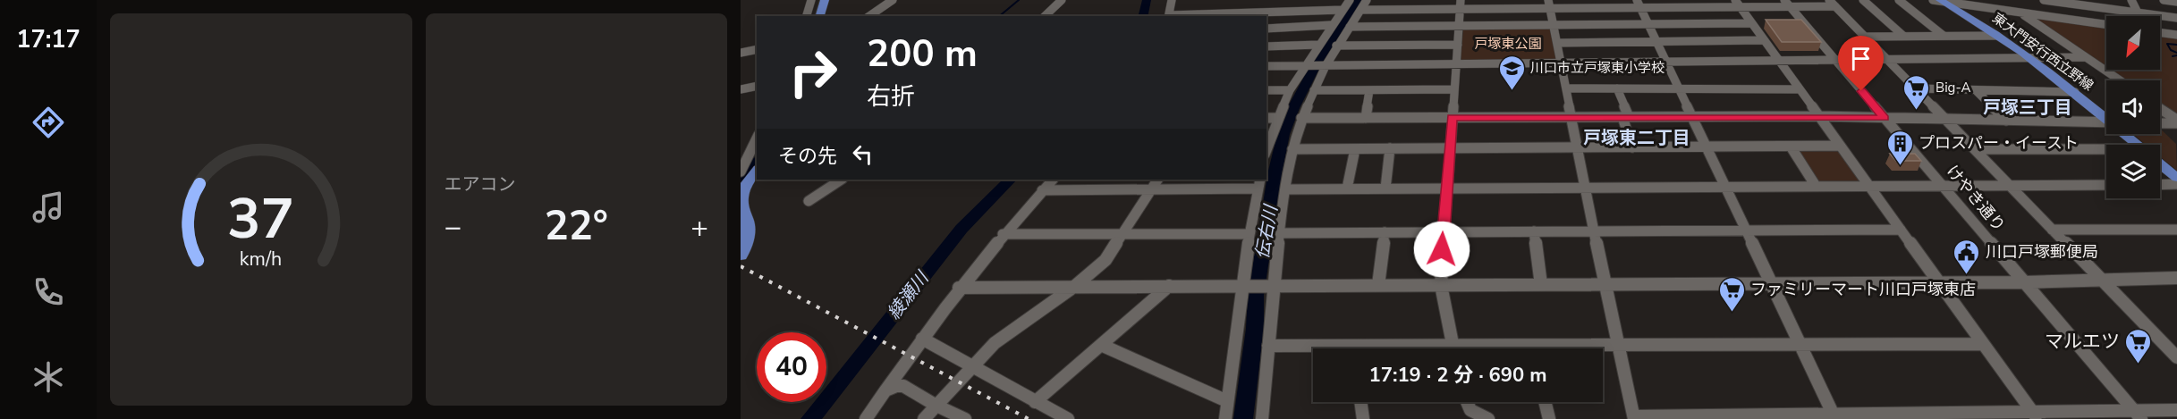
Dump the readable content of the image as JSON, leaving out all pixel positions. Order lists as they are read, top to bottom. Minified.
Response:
{"streets":{"main road":["東大門安行西立野線"],"street":["けやき通り"]},"districts":["戸塚三丁目","戸塚東二丁目"],"water":["伝右川","綾瀬川"],"parks":["戸塚東公園"],"places":{"school or university":["川口市立戸塚東小学校"],"supermarket":["Big-A","ファミリーマート川口戸塚東店","マルエツ"],"building":["プロスパー・イースト"],"public building":["川口戸塚郵便局"]},"north":"bottom left","page":{"tabs":"17:17","tile":"エアコン","turn":["200 m","右折"],"then":"その先","heat":["−","22°","+"],"limit":"40","trip":"17:19 · 2 分 · 690 m","gauge":["37","km/h"]}}
